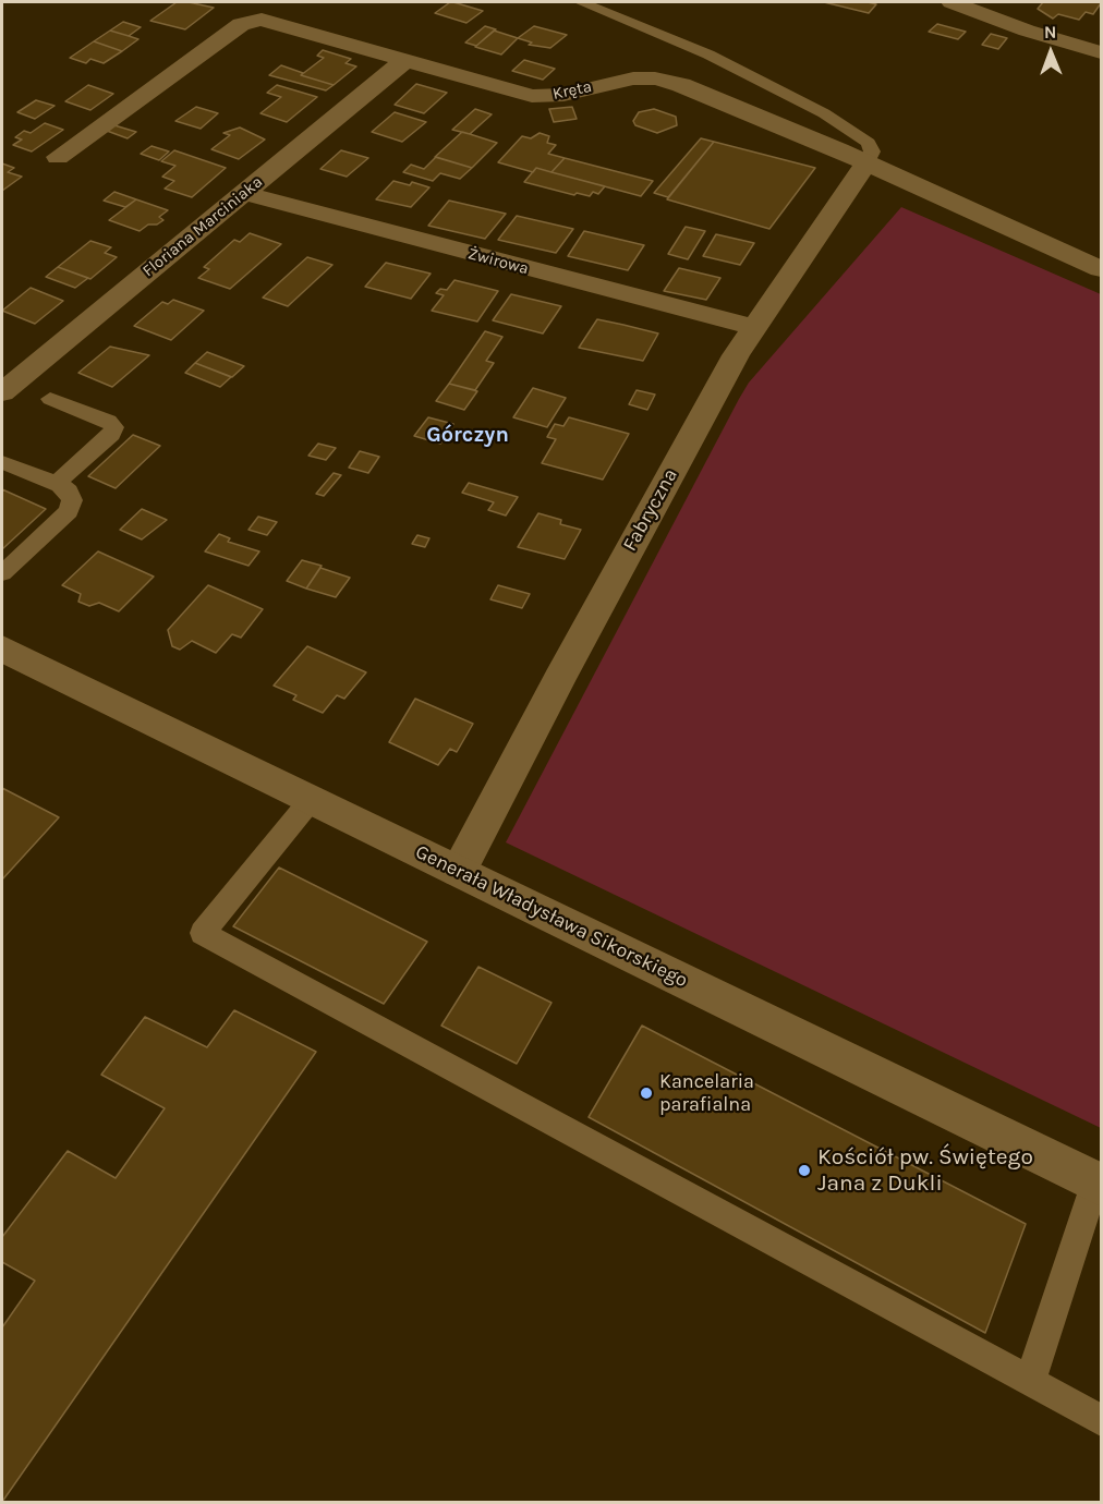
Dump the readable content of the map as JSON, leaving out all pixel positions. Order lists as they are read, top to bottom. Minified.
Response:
{"streets":{"street":["Kręta","Floriana Marciniaka","Żwirowa","Fabryczna","Generała Władysława Sikorskiego"]},"crossings":[["Kręta","Floriana Marciniaka"],["Kręta","Fabryczna"],["Floriana Marciniaka","Żwirowa"],["Żwirowa","Fabryczna"],["Fabryczna","Generała Władysława Sikorskiego"]],"districts":["Górczyn"],"places":["Kancelaria parafialna","Kościół pw. Świętego Jana z Dukli"],"north":"top"}
